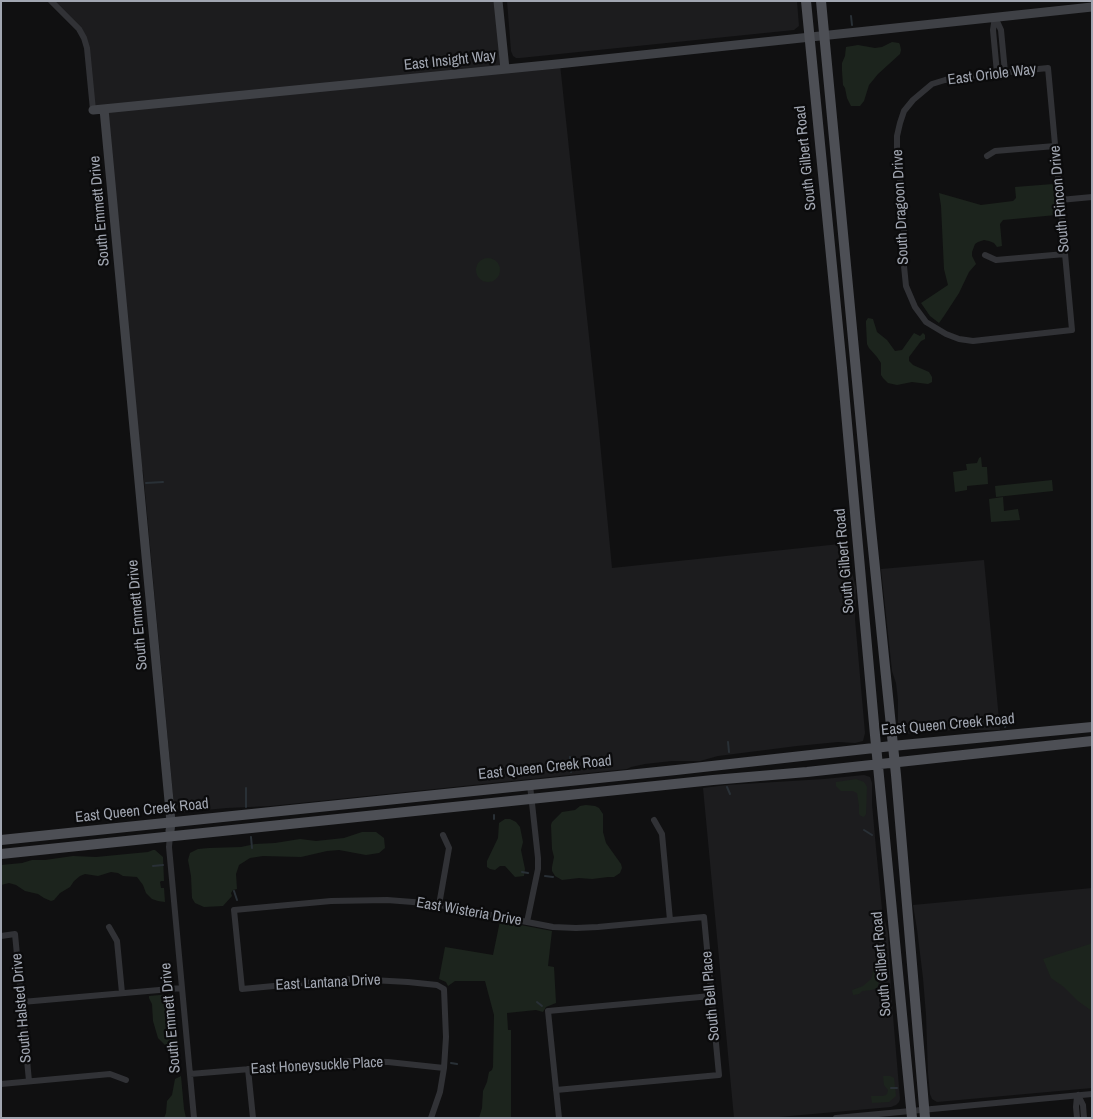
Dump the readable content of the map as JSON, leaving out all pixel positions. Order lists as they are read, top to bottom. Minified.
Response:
{"streets":{"main road":["South Gilbert Road","East Queen Creek Road"],"street":["East Insight Way","East Oriole Way","South Rincon Drive","South Dragoon Drive","South Emmett Drive","East Wisteria Drive","East Lantana Drive","South Bell Place","South Halsted Drive","East Honeysuckle Place"]},"crossings":[["East Insight Way","South Gilbert Road"],["East Insight Way","South Emmett Drive"],["East Oriole Way","South Rincon Drive"],["East Oriole Way","South Dragoon Drive"],["South Gilbert Road","East Queen Creek Road"],["South Rincon Drive","South Dragoon Drive"],["South Emmett Drive","East Queen Creek Road"],["South Emmett Drive","East Honeysuckle Place"],["East Wisteria Drive","East Lantana Drive"],["East Wisteria Drive","South Bell Place"],["East Lantana Drive","East Honeysuckle Place"]]}
